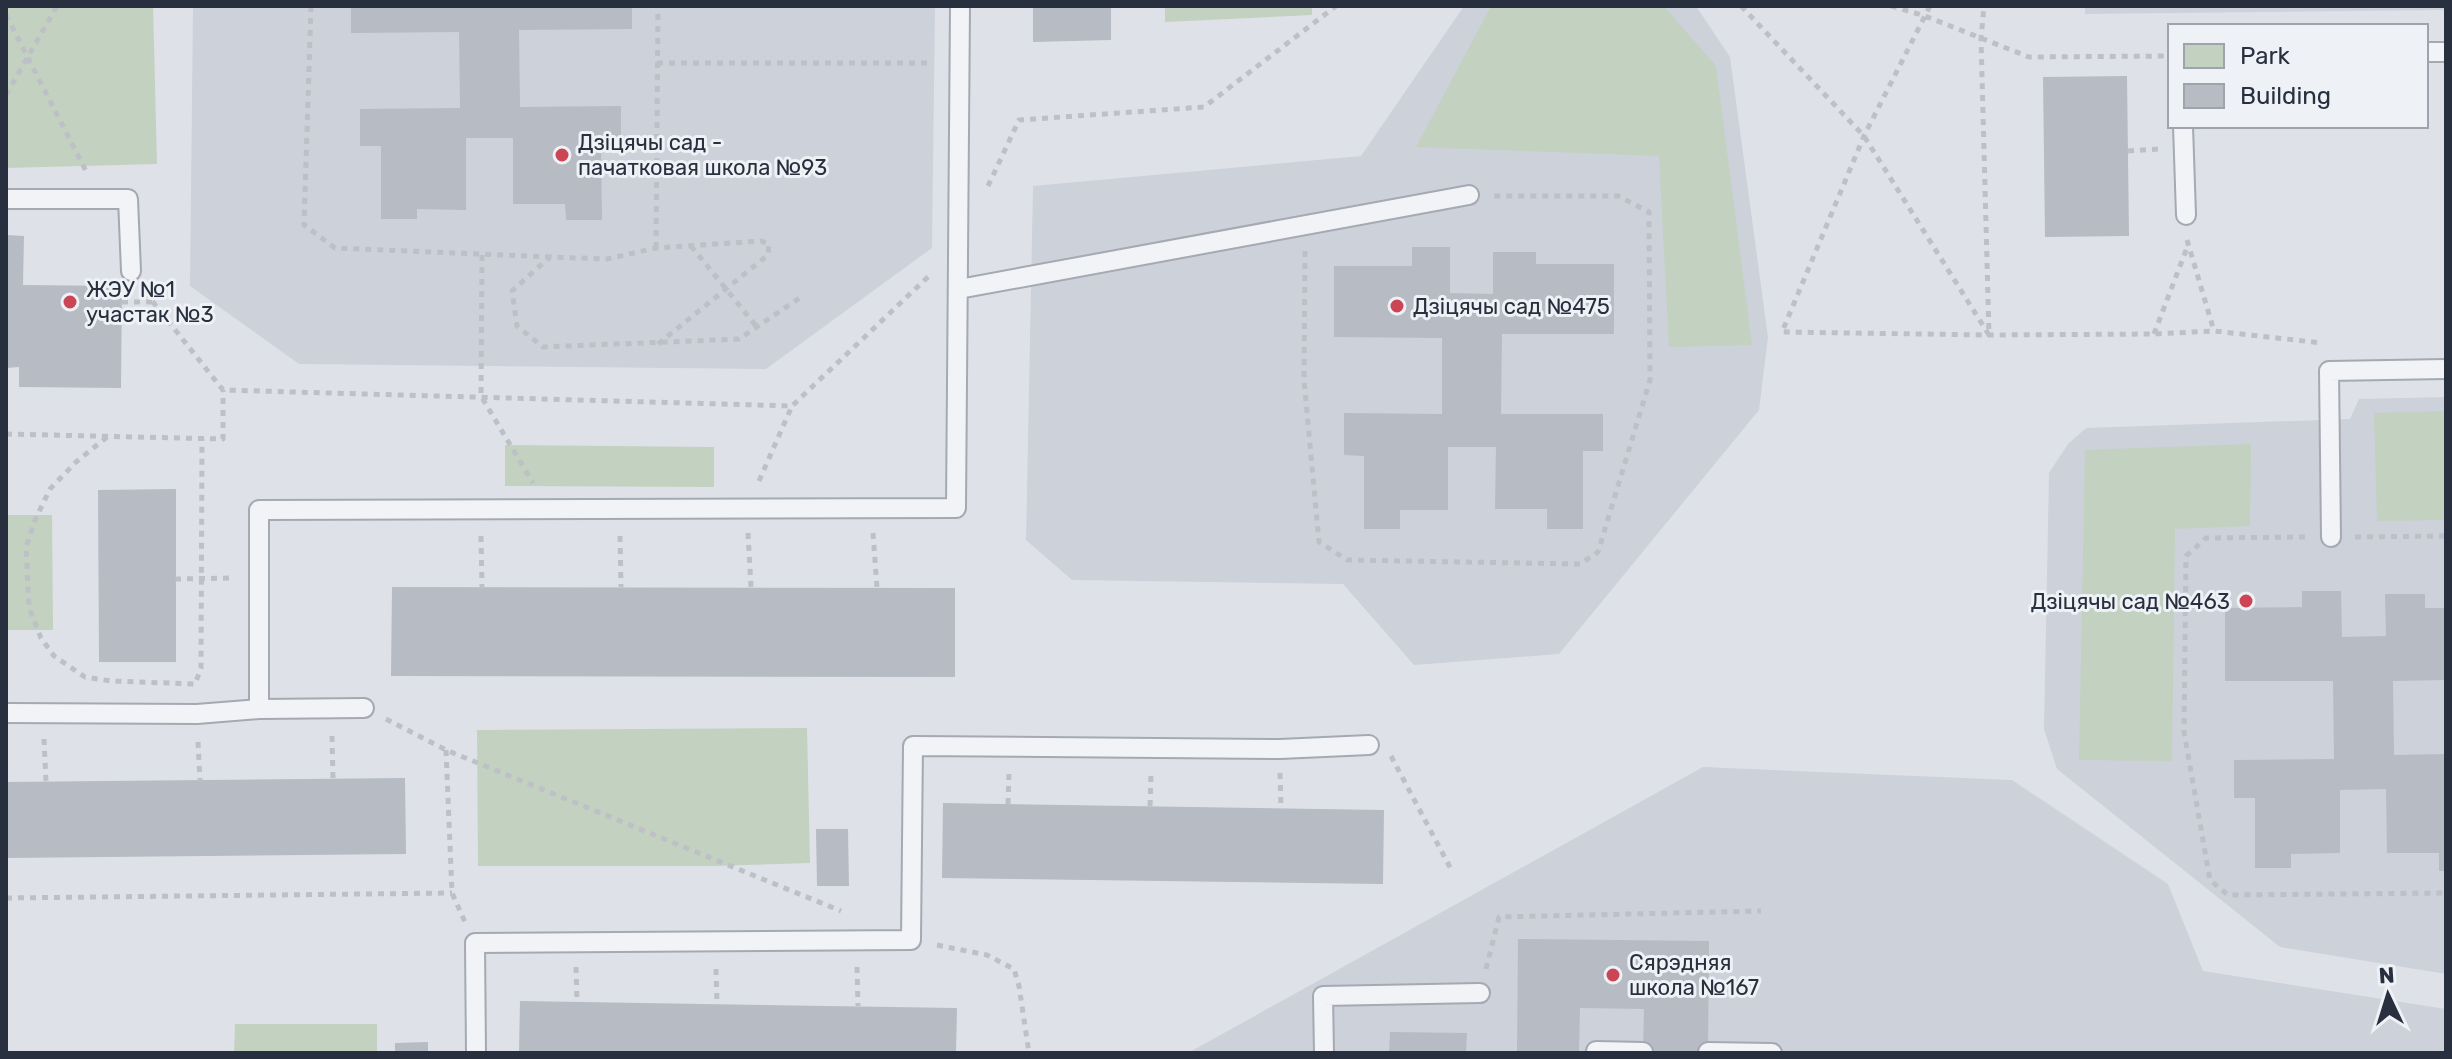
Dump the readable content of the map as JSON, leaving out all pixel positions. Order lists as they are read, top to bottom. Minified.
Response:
{"places":["Дзіцячы сад - пачатковая школа №93","ЖЭУ №1 участак №3","Дзіцячы сад №475","Дзіцячы сад №463","Сярэдняя школа №167"],"legend":["Park","Building"],"north":"top"}
